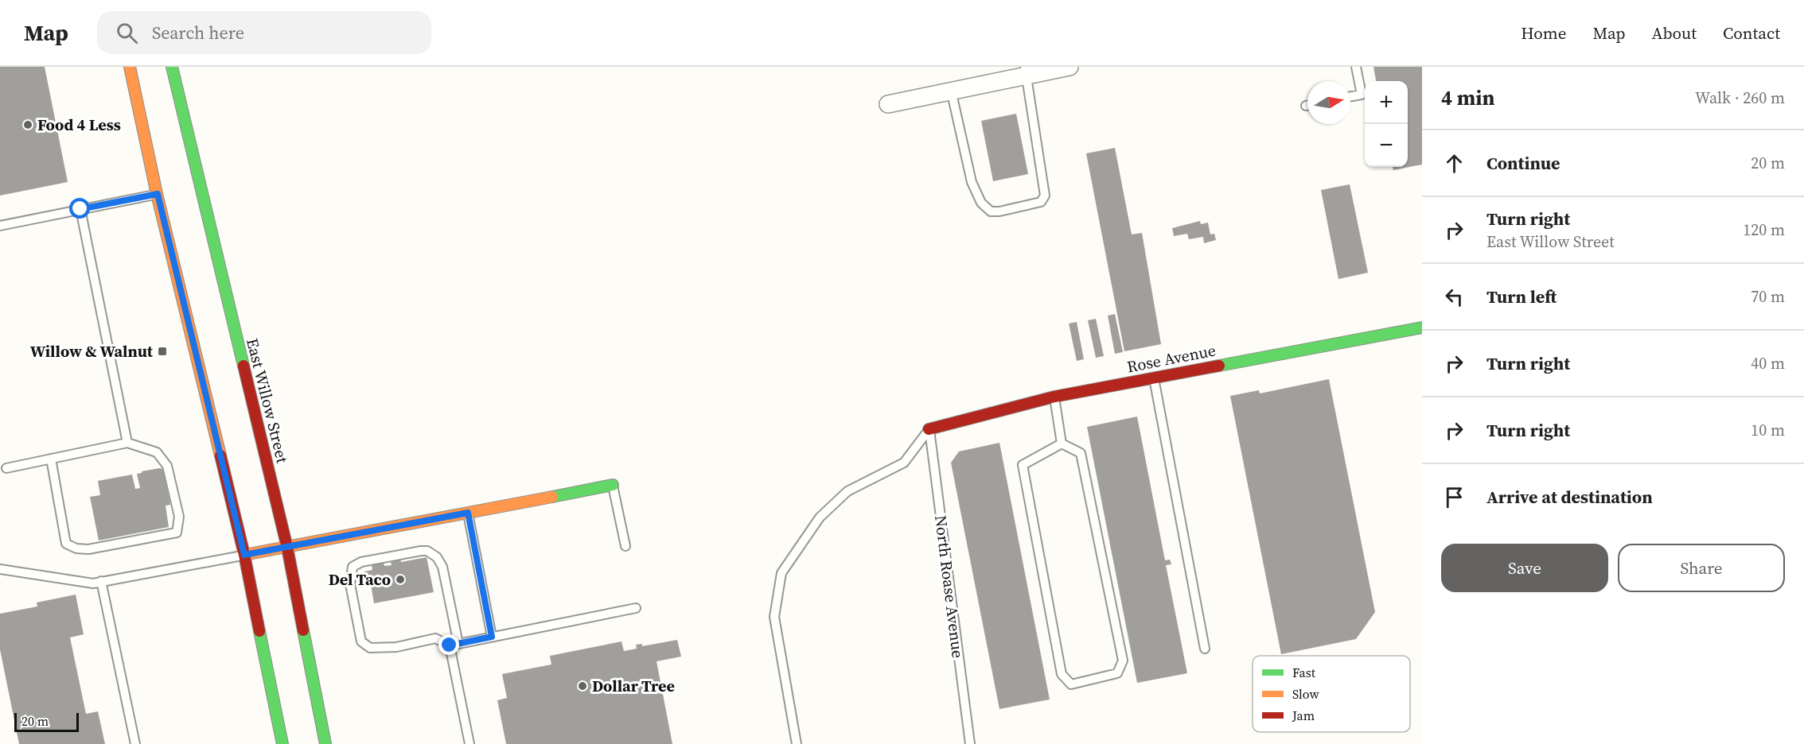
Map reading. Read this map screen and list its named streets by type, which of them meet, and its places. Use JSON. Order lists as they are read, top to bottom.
{
  "streets": {
    "main road": ["Rose Avenue", "East Willow Street"],
    "lane": ["North Roase Avenue"]
  },
  "crossings": [
    ["Rose Avenue", "North Roase Avenue"]
  ],
  "places": {
    "other": ["Food 4 Less", "Del Taco", "Dollar Tree"],
    "transit": ["Willow & Walnut"]
  },
  "legend": ["Fast", "Slow", "Jam"],
  "scale_bar": "20 m",
  "north": "right",
  "page": {
    "header": "Map",
    "search": "Search here",
    "nav": [
      "Home",
      "Map",
      "About",
      "Contact"
    ],
    "heading": ["4 min", "Walk · 260 m"],
    "map_buttons": ["+", "−"],
    "list": [
      ["Continue", "20 m"],
      ["Turn right", "East Willow Street", "120 m"],
      ["Turn left", "70 m"],
      ["Turn right", "40 m"],
      ["Turn right", "10 m"],
      "Arrive at destination"
    ],
    "buttons": ["Save", "Share"],
    "scale": "20 m"
  }
}
